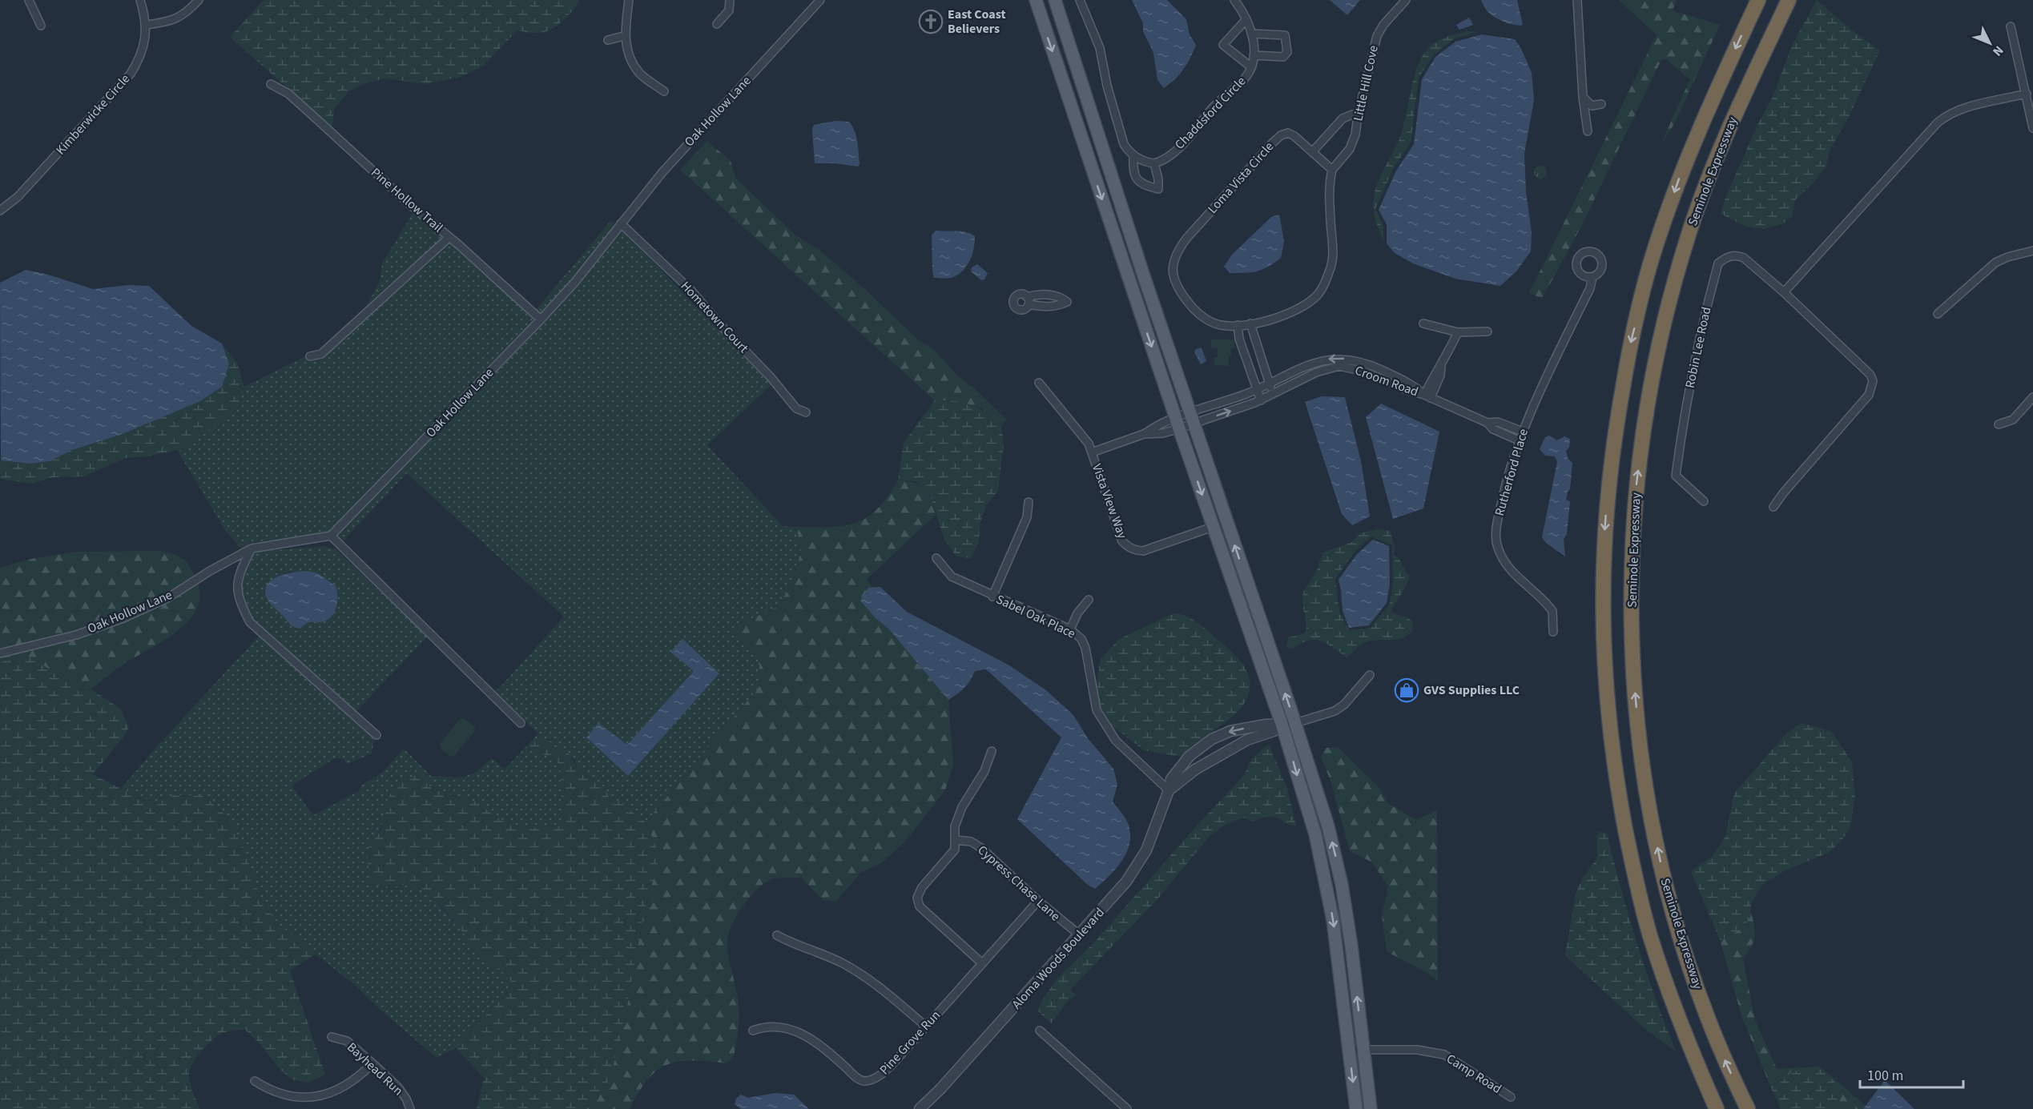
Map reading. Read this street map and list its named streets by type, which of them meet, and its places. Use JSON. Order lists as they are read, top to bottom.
{
  "streets": {
    "highway": ["Seminole Expressway"],
    "street": [
      "Little Hill Cove",
      "Oak Hollow Lane",
      "Chaddsford Circle",
      "Kimberwicke Circle",
      "Loma Vista Circle",
      "Pine Hollow Trail",
      "Hometown Court",
      "Robin Lee Road",
      "Croom Road",
      "Rutherford Place",
      "Vista View Way",
      "Sabel Oak Place",
      "Cypress Chase Lane",
      "Aloma Woods Boulevard",
      "Pine Grove Run",
      "Bayhead Run",
      "Camp Road"
    ]
  },
  "crossings": [
    ["Little Hill Cove", "Loma Vista Circle"],
    ["Oak Hollow Lane", "Pine Hollow Trail"],
    ["Oak Hollow Lane", "Hometown Court"],
    ["Sabel Oak Place", "Aloma Woods Boulevard"],
    ["Cypress Chase Lane", "Aloma Woods Boulevard"],
    ["Cypress Chase Lane", "Pine Grove Run"]
  ],
  "places": {
    "church": ["East Coast Believers"],
    "shop": ["GVS Supplies LLC"]
  },
  "scale_bar": "100 m",
  "north": "bottom right"
}
